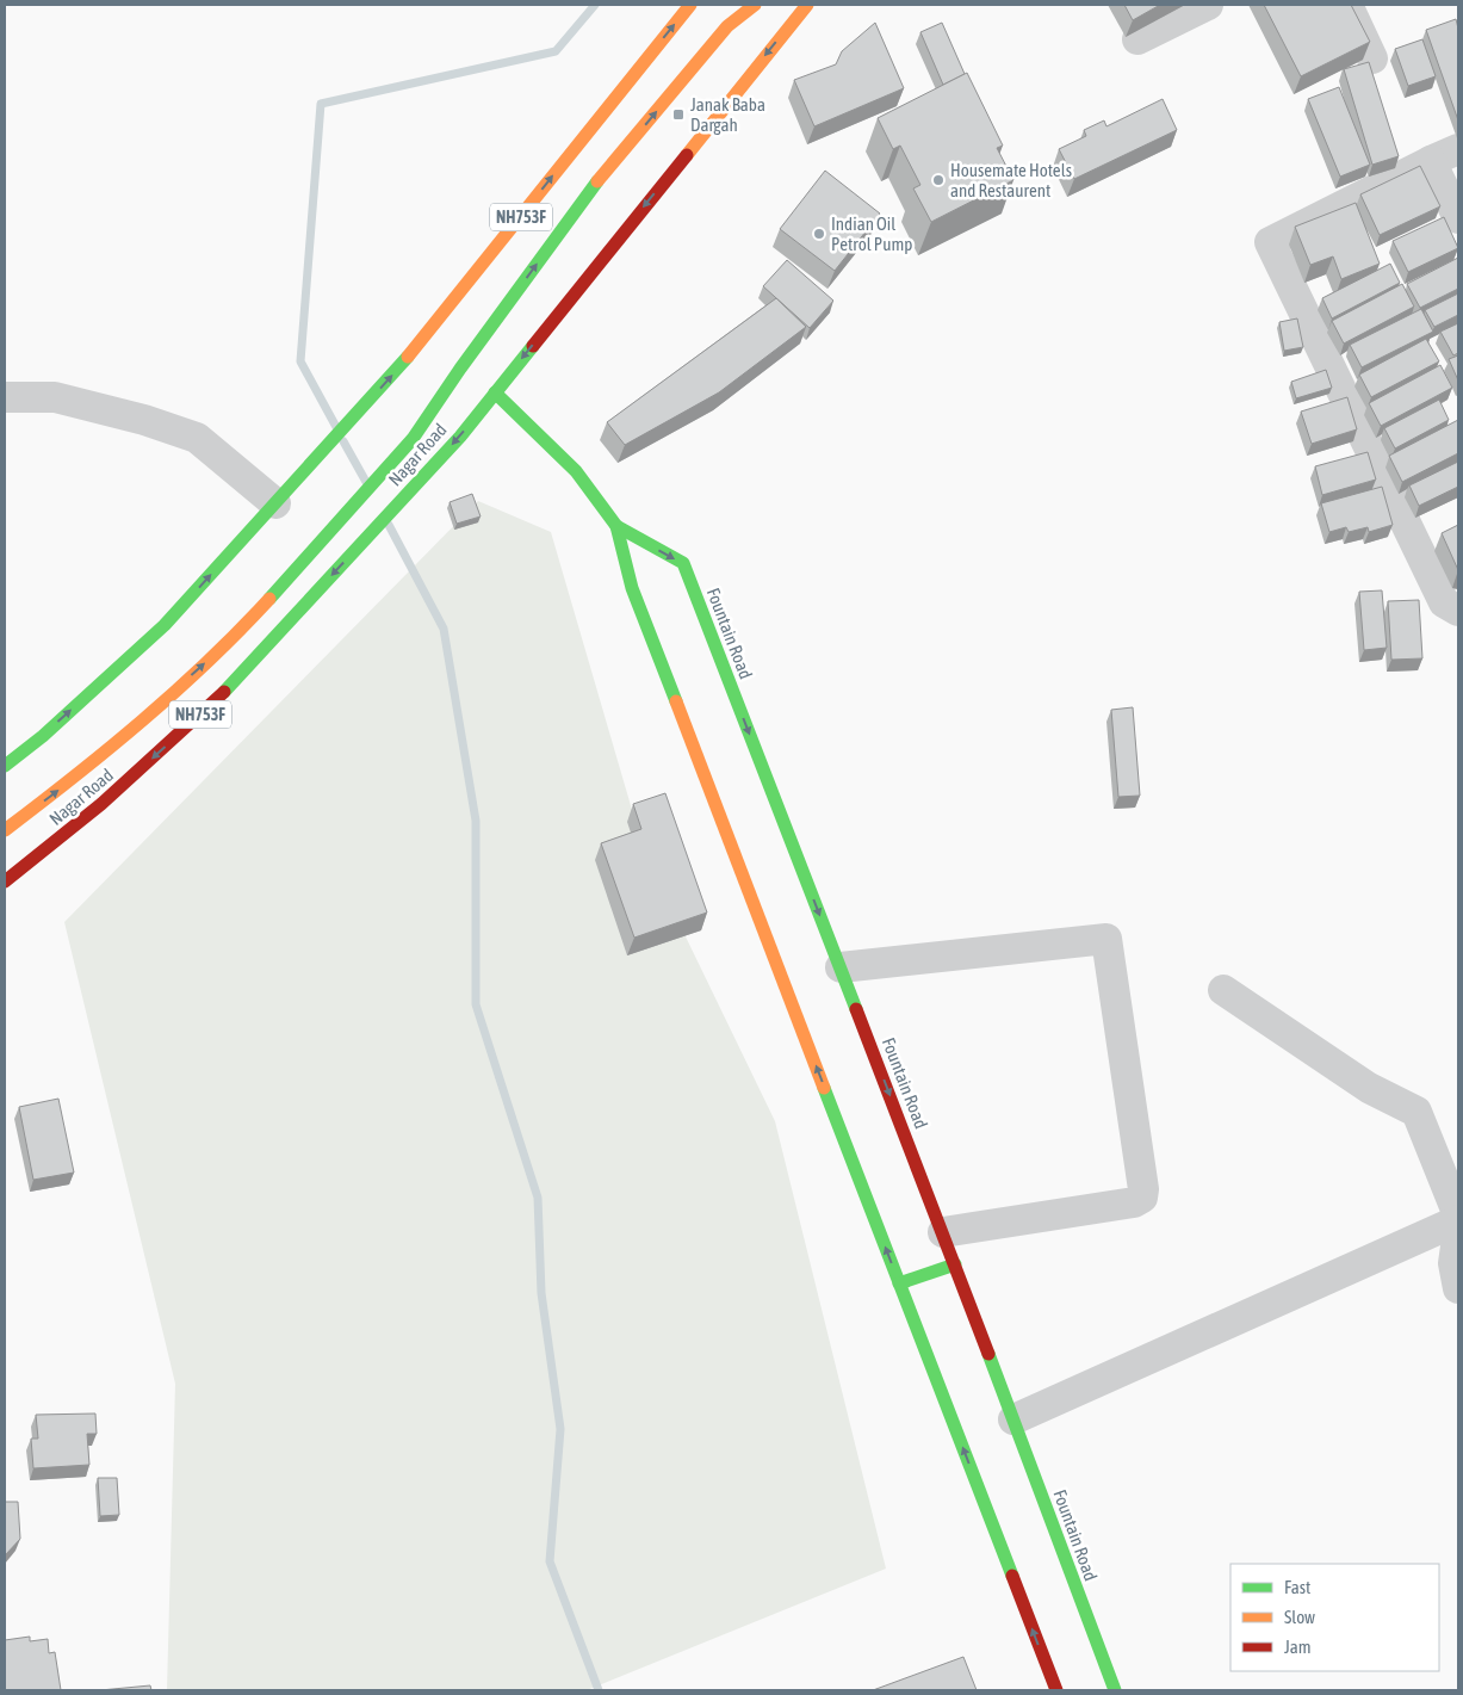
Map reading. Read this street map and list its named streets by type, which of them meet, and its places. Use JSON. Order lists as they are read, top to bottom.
{
  "streets": {
    "main road": ["NH753F", "Nagar Road", "Fountain Road"]
  },
  "crossings": [
    ["Nagar Road", "Fountain Road"]
  ],
  "places": {
    "transit": ["Janak Baba Dargah"],
    "other": ["Housemate Hotels and Restaurent", "Indian Oil Petrol Pump"]
  },
  "legend": ["Fast", "Slow", "Jam"]
}
